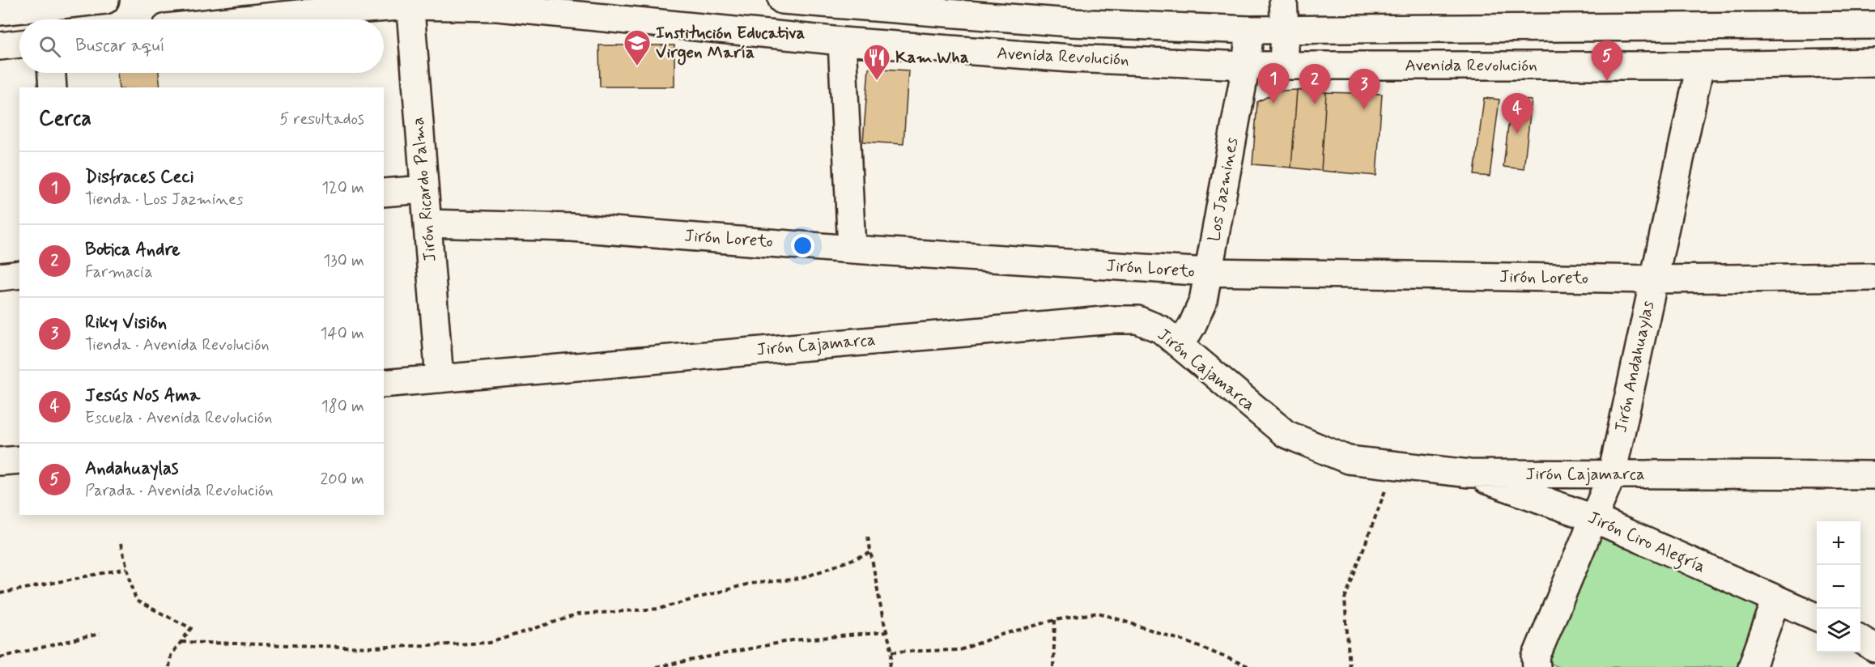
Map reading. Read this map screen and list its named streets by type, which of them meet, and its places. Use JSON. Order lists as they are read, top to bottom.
{
  "streets": {
    "street": [
      "Avenida Revolución",
      "Jirón Ricardo Palma",
      "Los Jazmines",
      "Jirón Loreto",
      "Jirón Cajamarca",
      "Jirón Andahuaylas",
      "Jirón Ciro Alegría"
    ]
  },
  "crossings": [
    ["Avenida Revolución", "Jirón Ricardo Palma"],
    ["Avenida Revolución", "Los Jazmines"],
    ["Avenida Revolución", "Jirón Andahuaylas"],
    ["Jirón Ricardo Palma", "Jirón Loreto"],
    ["Jirón Ricardo Palma", "Jirón Cajamarca"],
    ["Los Jazmines", "Jirón Loreto"],
    ["Los Jazmines", "Jirón Cajamarca"],
    ["Jirón Loreto", "Jirón Andahuaylas"],
    ["Jirón Cajamarca", "Jirón Andahuaylas"],
    ["Jirón Cajamarca", "Jirón Ciro Alegría"],
    ["Jirón Andahuaylas", "Jirón Ciro Alegría"]
  ],
  "places": {
    "school or university": ["Institución Educativa Virgen María"],
    "restaurant": ["Kam Wha"]
  },
  "page": {
    "search": "Buscar aquí",
    "pins": [
      "5",
      "1",
      "2",
      "3",
      "4"
    ],
    "heading": ["Cerca", "5 resultados"],
    "list": [
      {
        "mark": "1",
        "name": "Disfraces Ceci",
        "note": "Tienda · Los Jazmines",
        "value": "120 m"
      },
      {
        "mark": "2",
        "name": "Botica Andre",
        "note": "Farmacia",
        "value": "130 m"
      },
      {
        "mark": "3",
        "name": "Riky Visión",
        "note": "Tienda · Avenida Revolución",
        "value": "140 m"
      },
      {
        "mark": "4",
        "name": "Jesús Nos Ama",
        "note": "Escuela · Avenida Revolución",
        "value": "180 m"
      },
      {
        "mark": "5",
        "name": "Andahuaylas",
        "note": "Parada · Avenida Revolución",
        "value": "200 m"
      }
    ],
    "map_buttons": ["+", "−"]
  }
}
